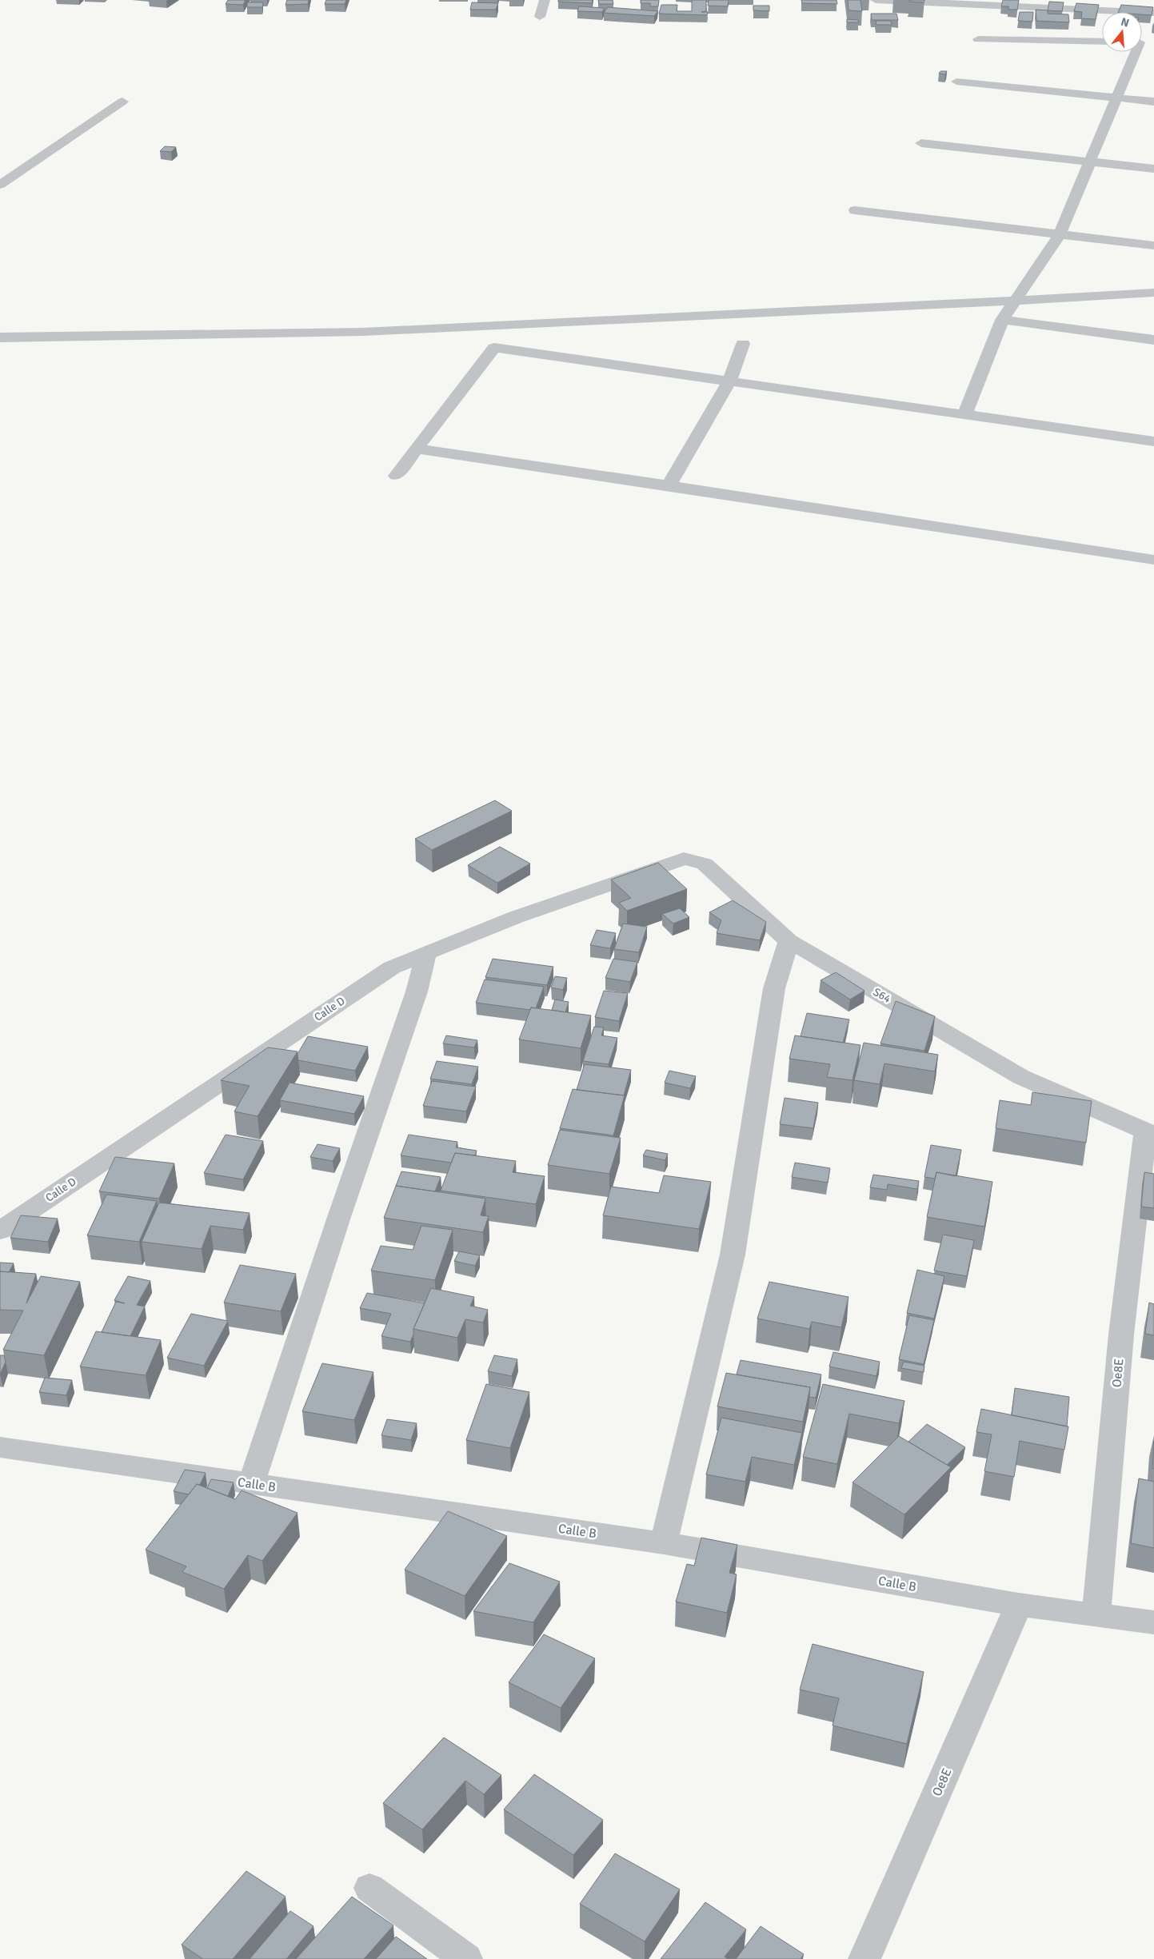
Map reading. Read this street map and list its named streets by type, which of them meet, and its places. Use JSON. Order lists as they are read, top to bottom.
{
  "streets": {
    "street": [
      "S64",
      "Calle D",
      "Oe8E",
      "Calle B"
    ]
  },
  "crossings": [
    ["S64", "Calle D"],
    ["S64", "Oe8E"],
    ["Oe8E", "Calle B"]
  ],
  "north": "top"
}
